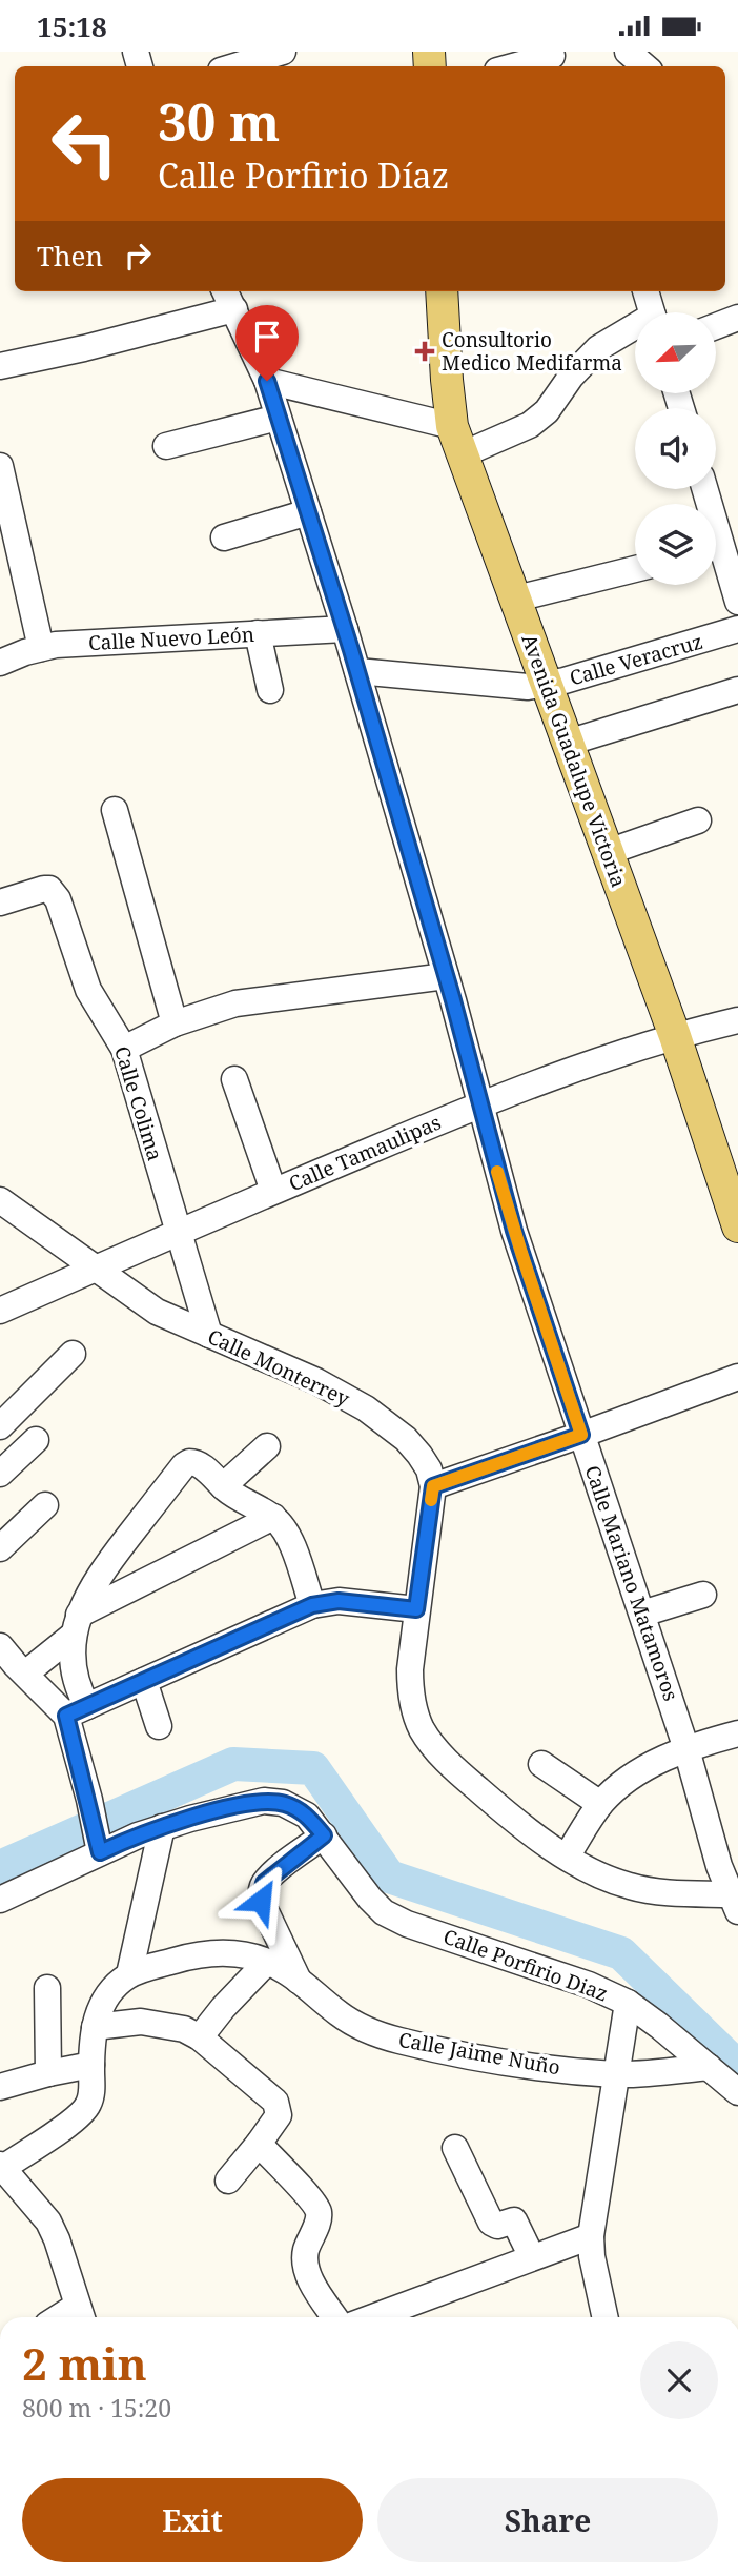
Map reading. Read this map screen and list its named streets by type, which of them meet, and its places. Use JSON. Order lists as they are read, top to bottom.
{
  "streets": {
    "main road": ["Avenida Guadalupe Victoria"],
    "street": [
      "Calle Nuevo León",
      "Calle Veracruz",
      "Calle Colima",
      "Calle Tamaulipas",
      "Calle Monterrey",
      "Calle Mariano Matamoros",
      "Calle Porfirio Diaz",
      "Calle Jaime Nuño"
    ]
  },
  "crossings": [
    ["Calle Nuevo León", "Calle Mariano Matamoros"],
    ["Calle Veracruz", "Avenida Guadalupe Victoria"],
    ["Calle Veracruz", "Calle Mariano Matamoros"],
    ["Avenida Guadalupe Victoria", "Calle Tamaulipas"],
    ["Calle Colima", "Calle Tamaulipas"],
    ["Calle Colima", "Calle Monterrey"],
    ["Calle Tamaulipas", "Calle Monterrey"],
    ["Calle Tamaulipas", "Calle Mariano Matamoros"],
    ["Calle Porfirio Diaz", "Calle Jaime Nuño"]
  ],
  "places": {
    "health": ["Consultorio Medico Medifarma"]
  },
  "north": "bottom left",
  "page": {
    "status": "15:18",
    "turn": ["30 m", "Calle Porfirio Díaz"],
    "then": "Then",
    "heading": ["2 min", "800 m · 15:20"],
    "buttons": ["Exit", "Share"]
  }
}
